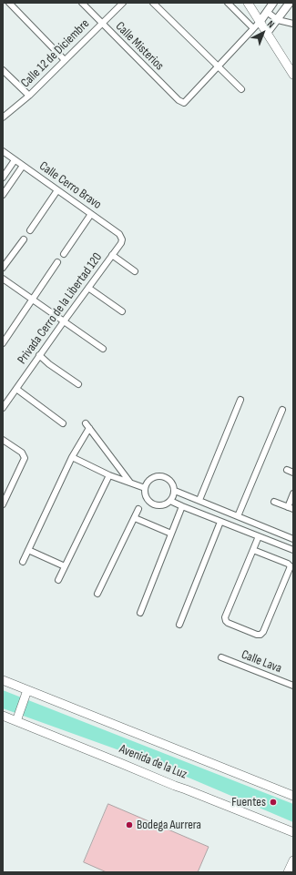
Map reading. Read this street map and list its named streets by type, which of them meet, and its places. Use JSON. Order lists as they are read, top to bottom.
{
  "streets": {
    "main road": ["Avenida de la Luz"],
    "street": [
      "Calle Misterios",
      "Calle 12 de Diciembre",
      "Calle Cerro Bravo",
      "Privada Cerro de la Libertad 120",
      "Calle Lava"
    ]
  },
  "crossings": [
    ["Calle Misterios", "Calle 12 de Diciembre"],
    ["Calle Cerro Bravo", "Privada Cerro de la Libertad 120"]
  ],
  "places": ["Fuentes", "Bodega Aurrera"],
  "north": "top right"
}
